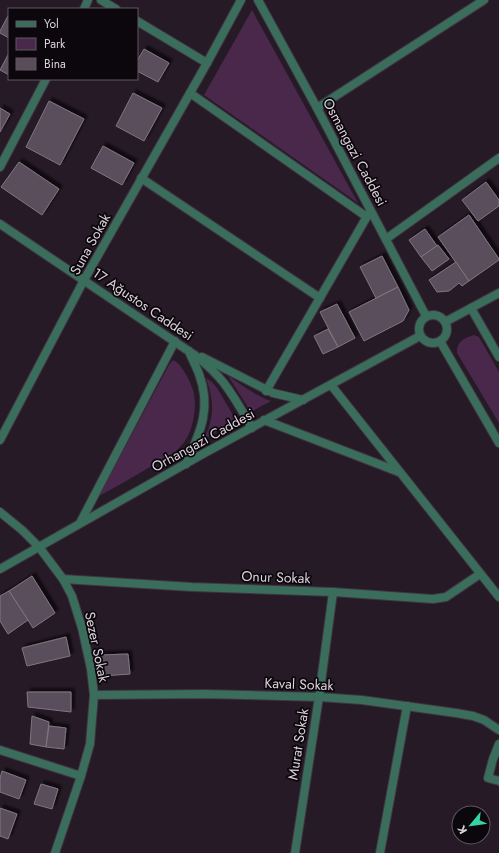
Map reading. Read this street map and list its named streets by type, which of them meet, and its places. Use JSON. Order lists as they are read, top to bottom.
{
  "streets": {
    "street": [
      "Osmangazi Caddesi",
      "Suna Sokak",
      "17 Ağustos Caddesi",
      "Orhangazi Caddesi",
      "Onur Sokak",
      "Sezer Sokak",
      "Kaval Sokak",
      "Murat Sokak"
    ]
  },
  "crossings": [
    ["Osmangazi Caddesi", "Orhangazi Caddesi"],
    ["Suna Sokak", "17 Ağustos Caddesi"],
    ["17 Ağustos Caddesi", "Orhangazi Caddesi"],
    ["Orhangazi Caddesi", "Sezer Sokak"],
    ["Onur Sokak", "Sezer Sokak"],
    ["Onur Sokak", "Murat Sokak"],
    ["Sezer Sokak", "Kaval Sokak"],
    ["Kaval Sokak", "Murat Sokak"]
  ],
  "legend": ["Yol", "Park", "Bina"],
  "north": "bottom left"
}
